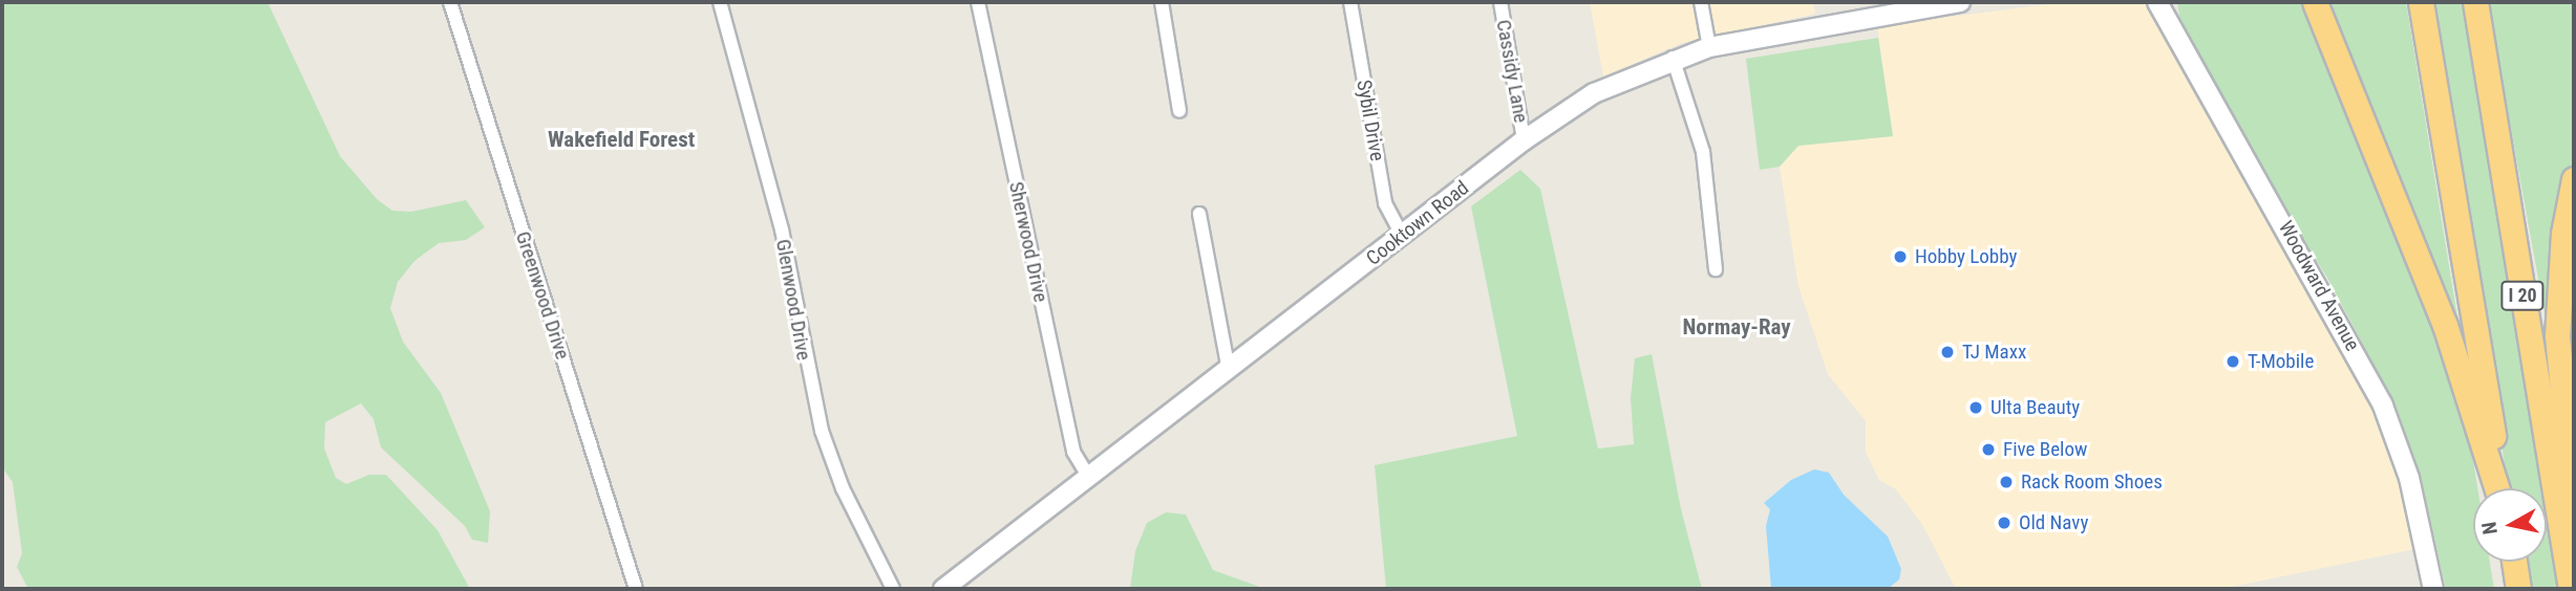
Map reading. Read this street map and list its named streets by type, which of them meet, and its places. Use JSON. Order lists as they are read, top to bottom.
{
  "streets": {
    "highway": ["I 20"],
    "street": [
      "Cassidy Lane",
      "Sybil Drive",
      "Cooktown Road",
      "Sherwood Drive",
      "Woodward Avenue",
      "Greenwood Drive",
      "Glenwood Drive"
    ]
  },
  "crossings": [
    ["Cassidy Lane", "Cooktown Road"],
    ["Sybil Drive", "Cooktown Road"],
    ["Cooktown Road", "Sherwood Drive"]
  ],
  "districts": ["Wakefield Forest", "Normay-Ray"],
  "places": [
    "Hobby Lobby",
    "TJ Maxx",
    "T-Mobile",
    "Ulta Beauty",
    "Five Below",
    "Rack Room Shoes",
    "Old Navy"
  ],
  "north": "left"
}
